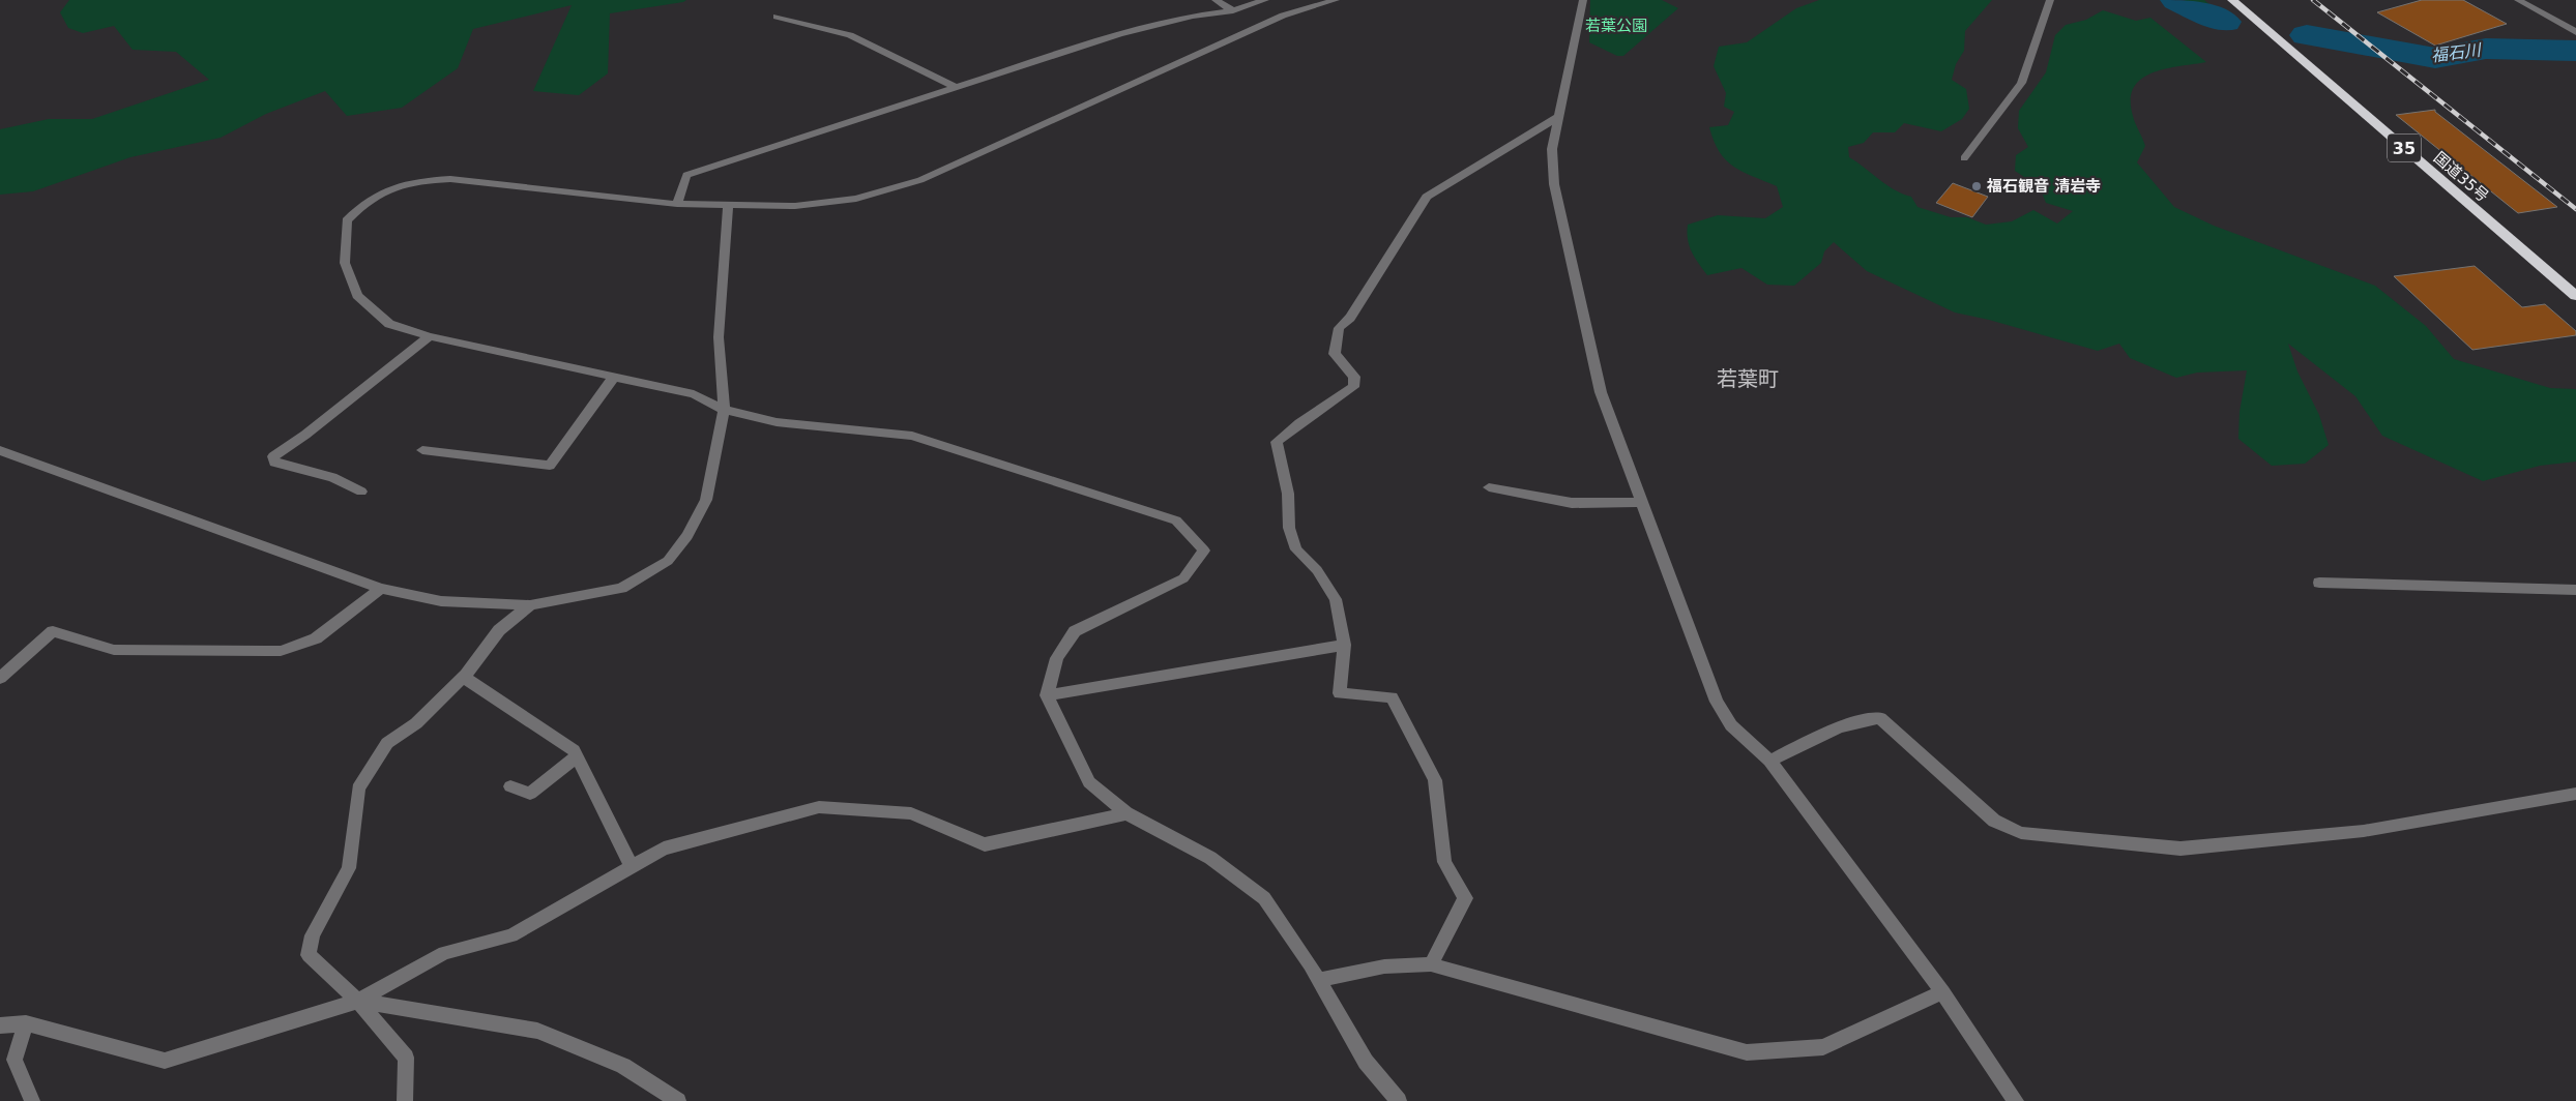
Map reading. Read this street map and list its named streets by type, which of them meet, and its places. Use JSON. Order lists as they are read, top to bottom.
{
  "streets": {
    "highway": ["35", "国道35号"]
  },
  "districts": ["若葉町"],
  "water": ["福石川"],
  "parks": ["若葉公園"],
  "places": ["福石観音 清岩寺"]
}
